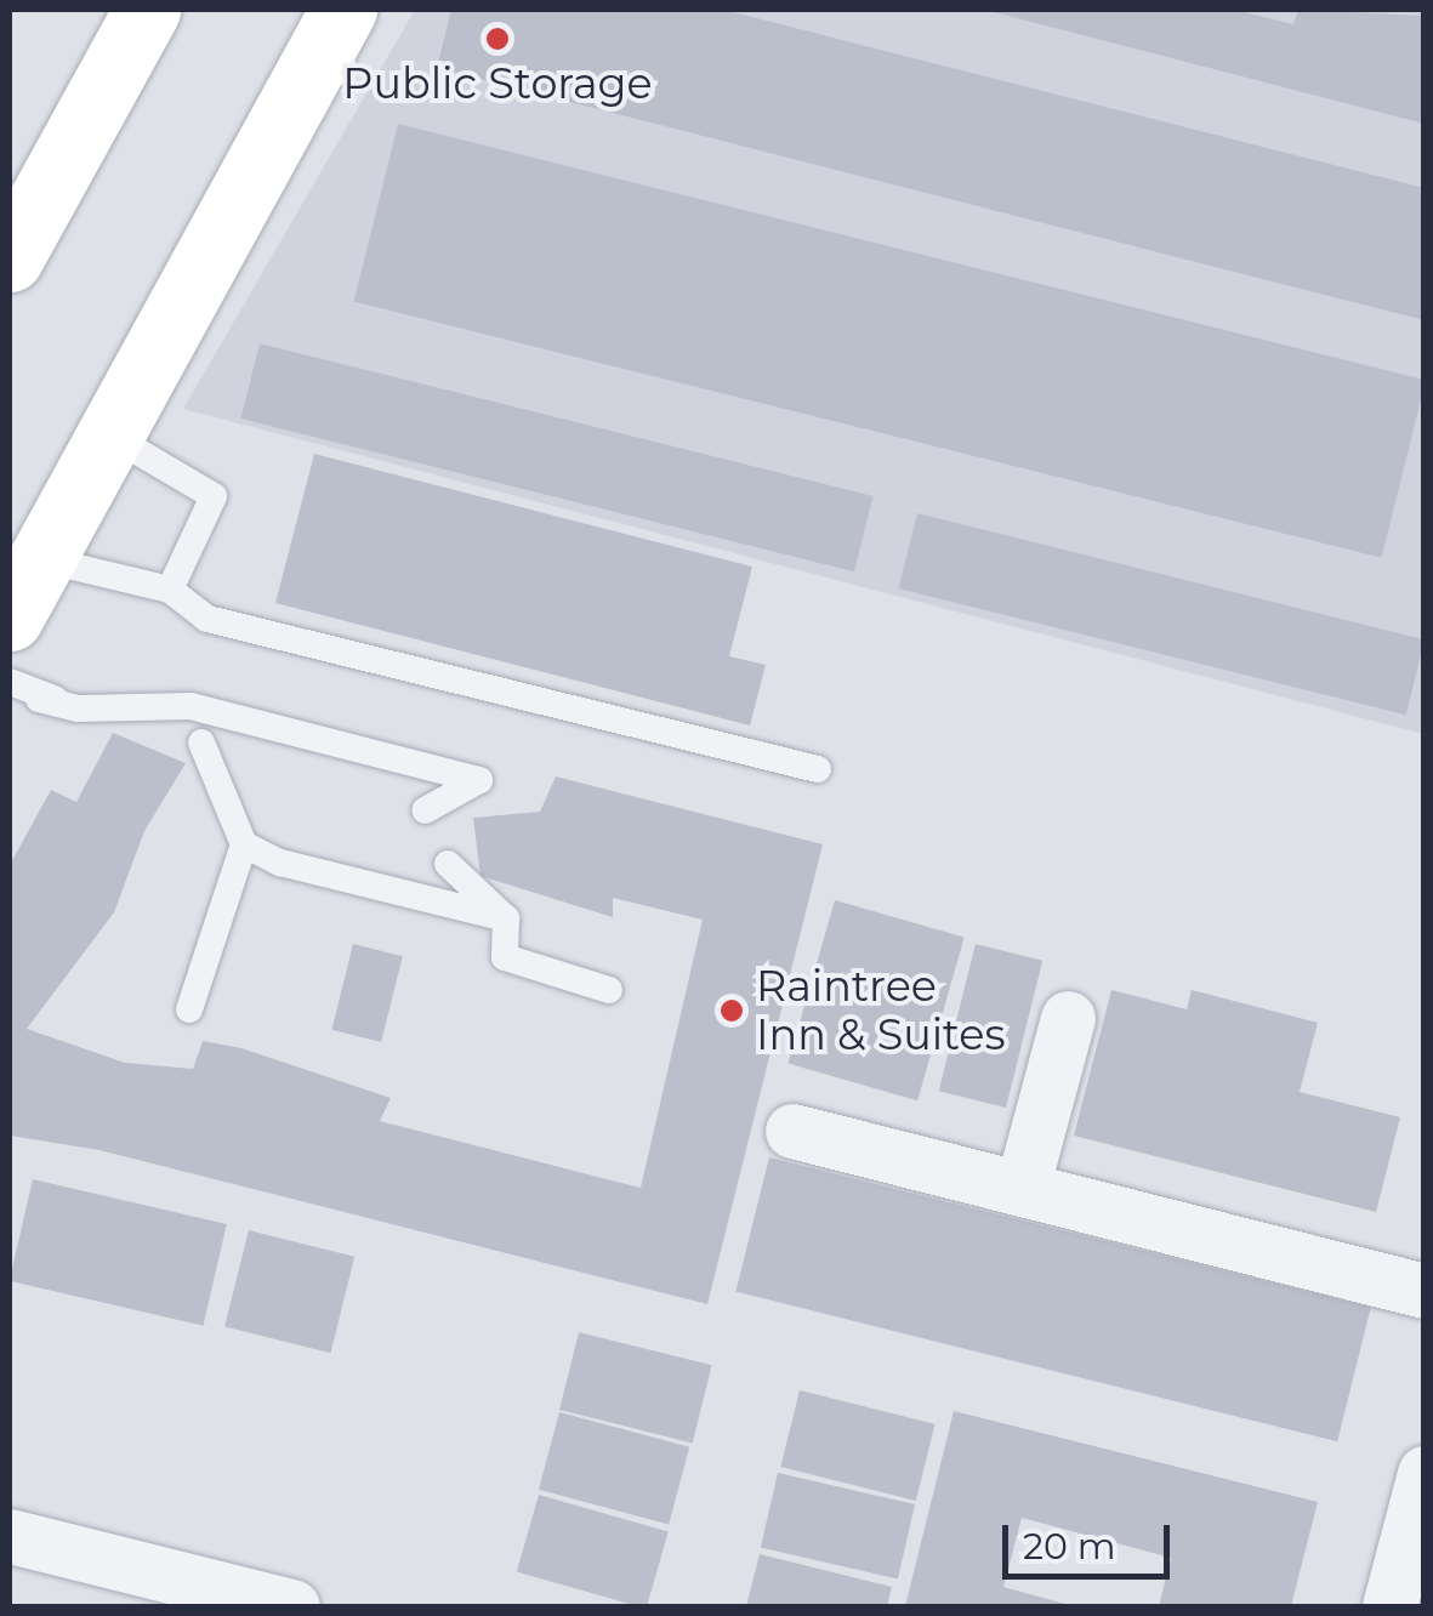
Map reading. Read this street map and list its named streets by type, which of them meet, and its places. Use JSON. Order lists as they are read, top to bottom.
{
  "places": ["Public Storage", "Raintree Inn & Suites"],
  "scale_bar": "20 m"
}
